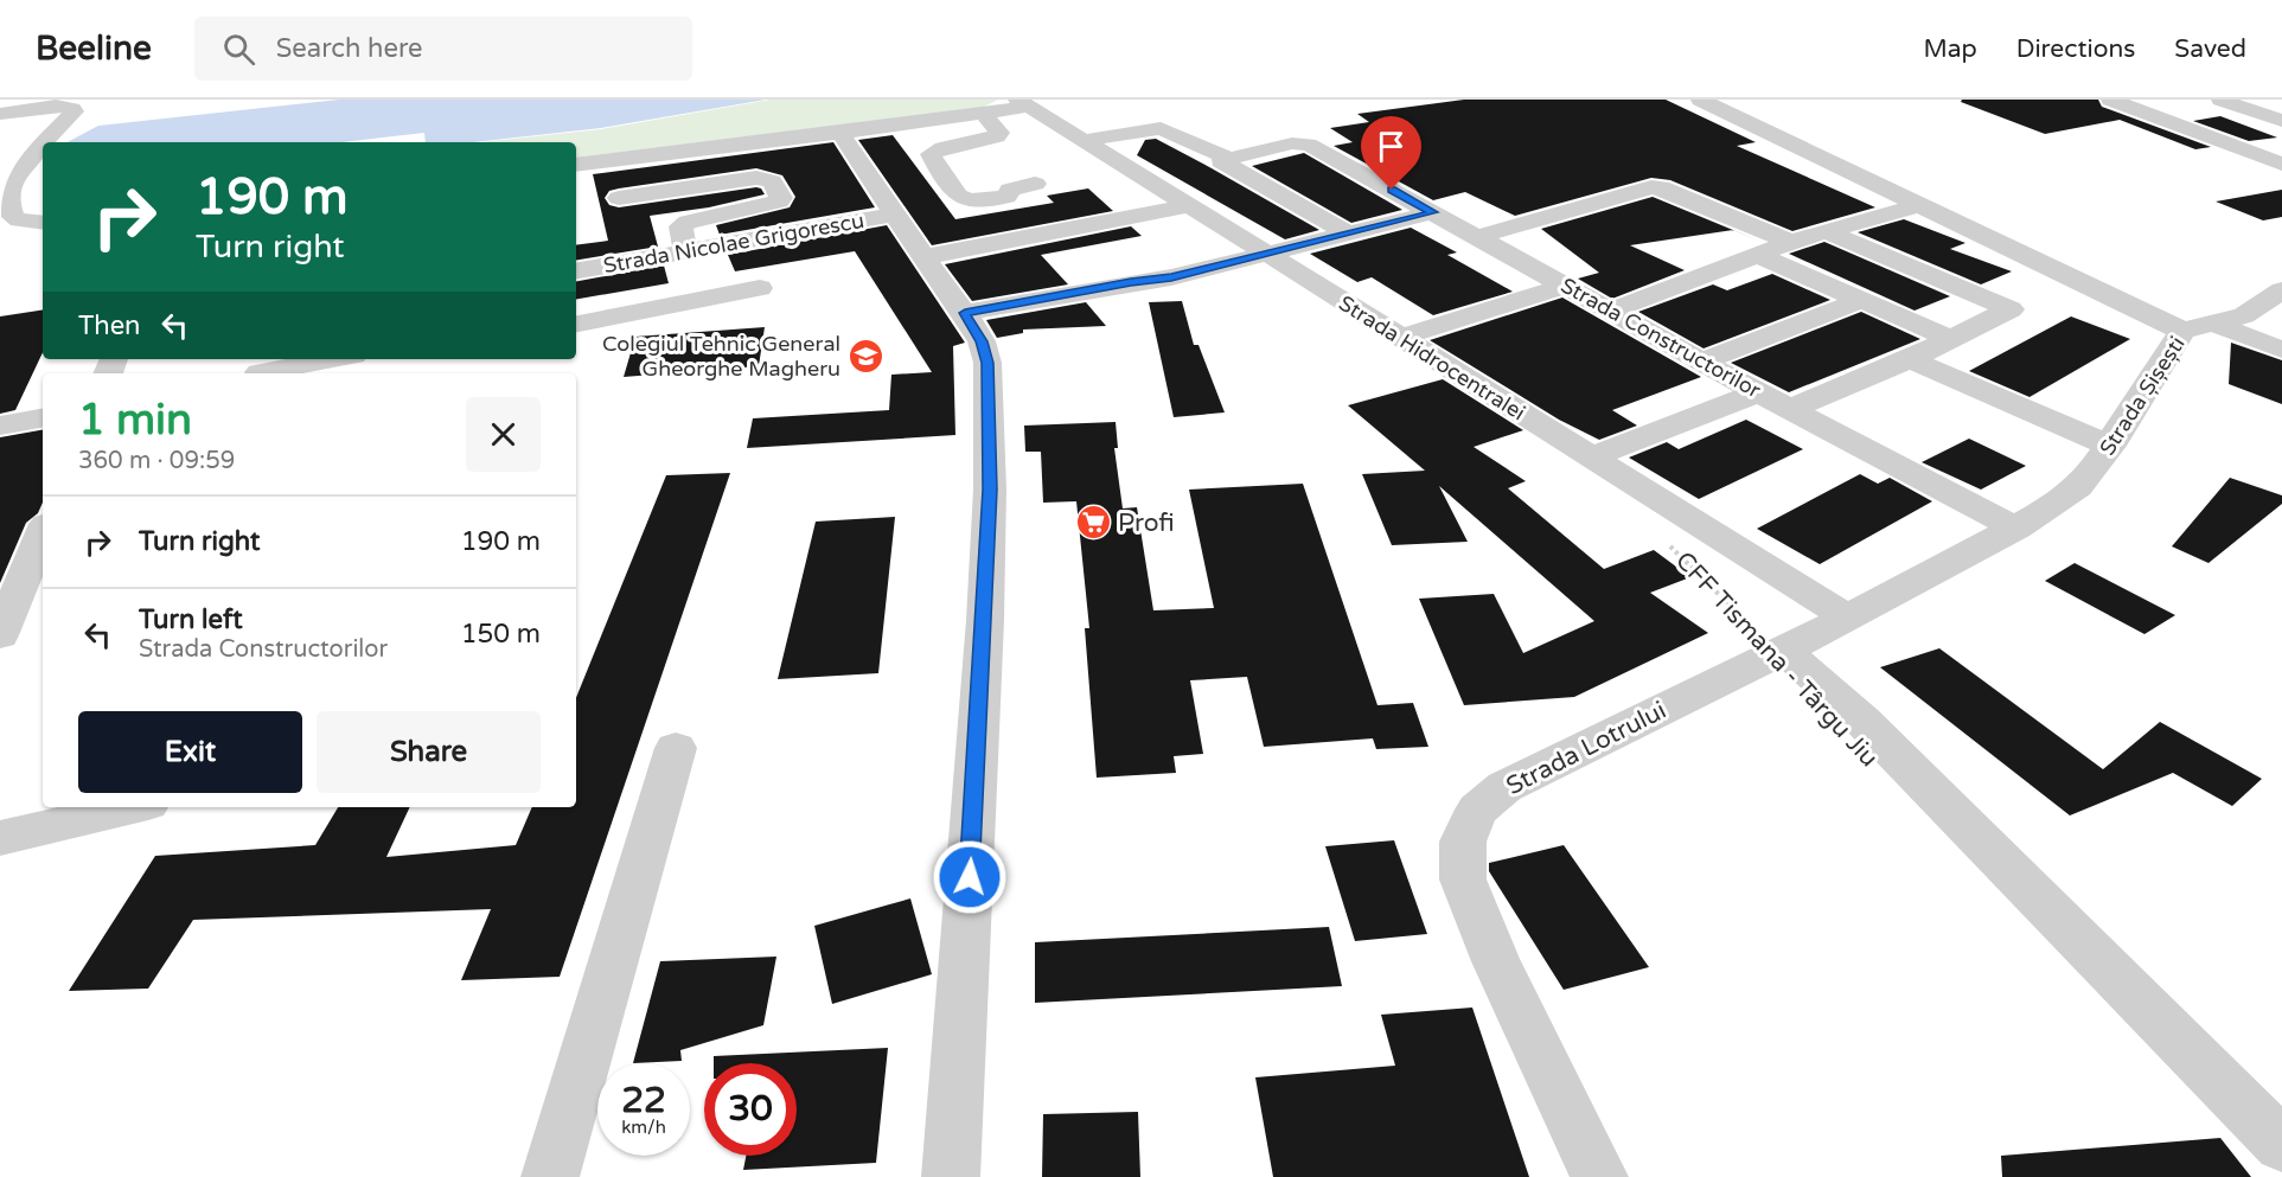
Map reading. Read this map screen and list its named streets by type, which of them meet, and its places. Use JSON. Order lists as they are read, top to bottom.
{
  "streets": {
    "street": [
      "Strada Nicolae Grigorescu",
      "Strada Constructorilor",
      "Strada Hidrocentralei",
      "Strada Șișești",
      "Strada Lotrului"
    ],
    "path": ["CFF Tismana - Târgu Jiu"]
  },
  "crossings": [
    ["Strada Constructorilor", "Strada Șișești"],
    ["Strada Constructorilor", "Strada Lotrului"],
    ["Strada Hidrocentralei", "Strada Lotrului"],
    ["Strada Șișești", "Strada Lotrului"],
    ["CFF Tismana - Târgu Jiu", "Strada Lotrului"]
  ],
  "places": {
    "school or university": ["Colegiul Tehnic General Gheorghe Magheru"],
    "supermarket": ["Profi"]
  },
  "page": {
    "header": "Beeline",
    "search": "Search here",
    "nav": ["Map", "Directions", "Saved"],
    "turn": ["190 m", "Turn right"],
    "then": "Then",
    "heading": ["1 min", "360 m · 09:59"],
    "list": [
      {
        "name": "Turn right",
        "value": "190 m"
      },
      {
        "name": "Turn left",
        "note": "Strada Constructorilor",
        "value": "150 m"
      }
    ],
    "buttons": ["Exit", "Share"],
    "speed": "22 km/h",
    "limit": "30"
  }
}
